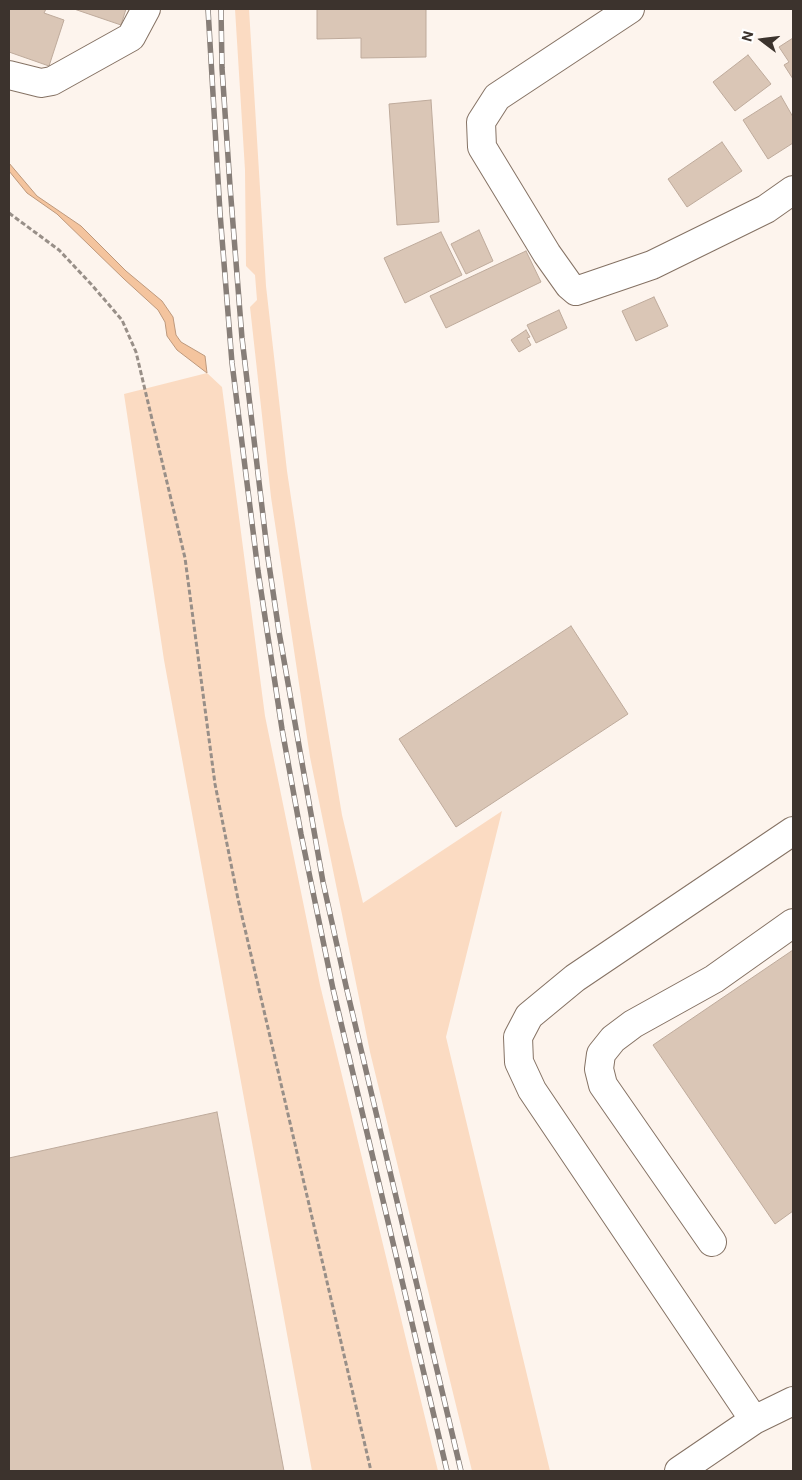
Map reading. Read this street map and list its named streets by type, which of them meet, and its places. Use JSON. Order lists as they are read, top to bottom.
{
  "north": "left"
}
